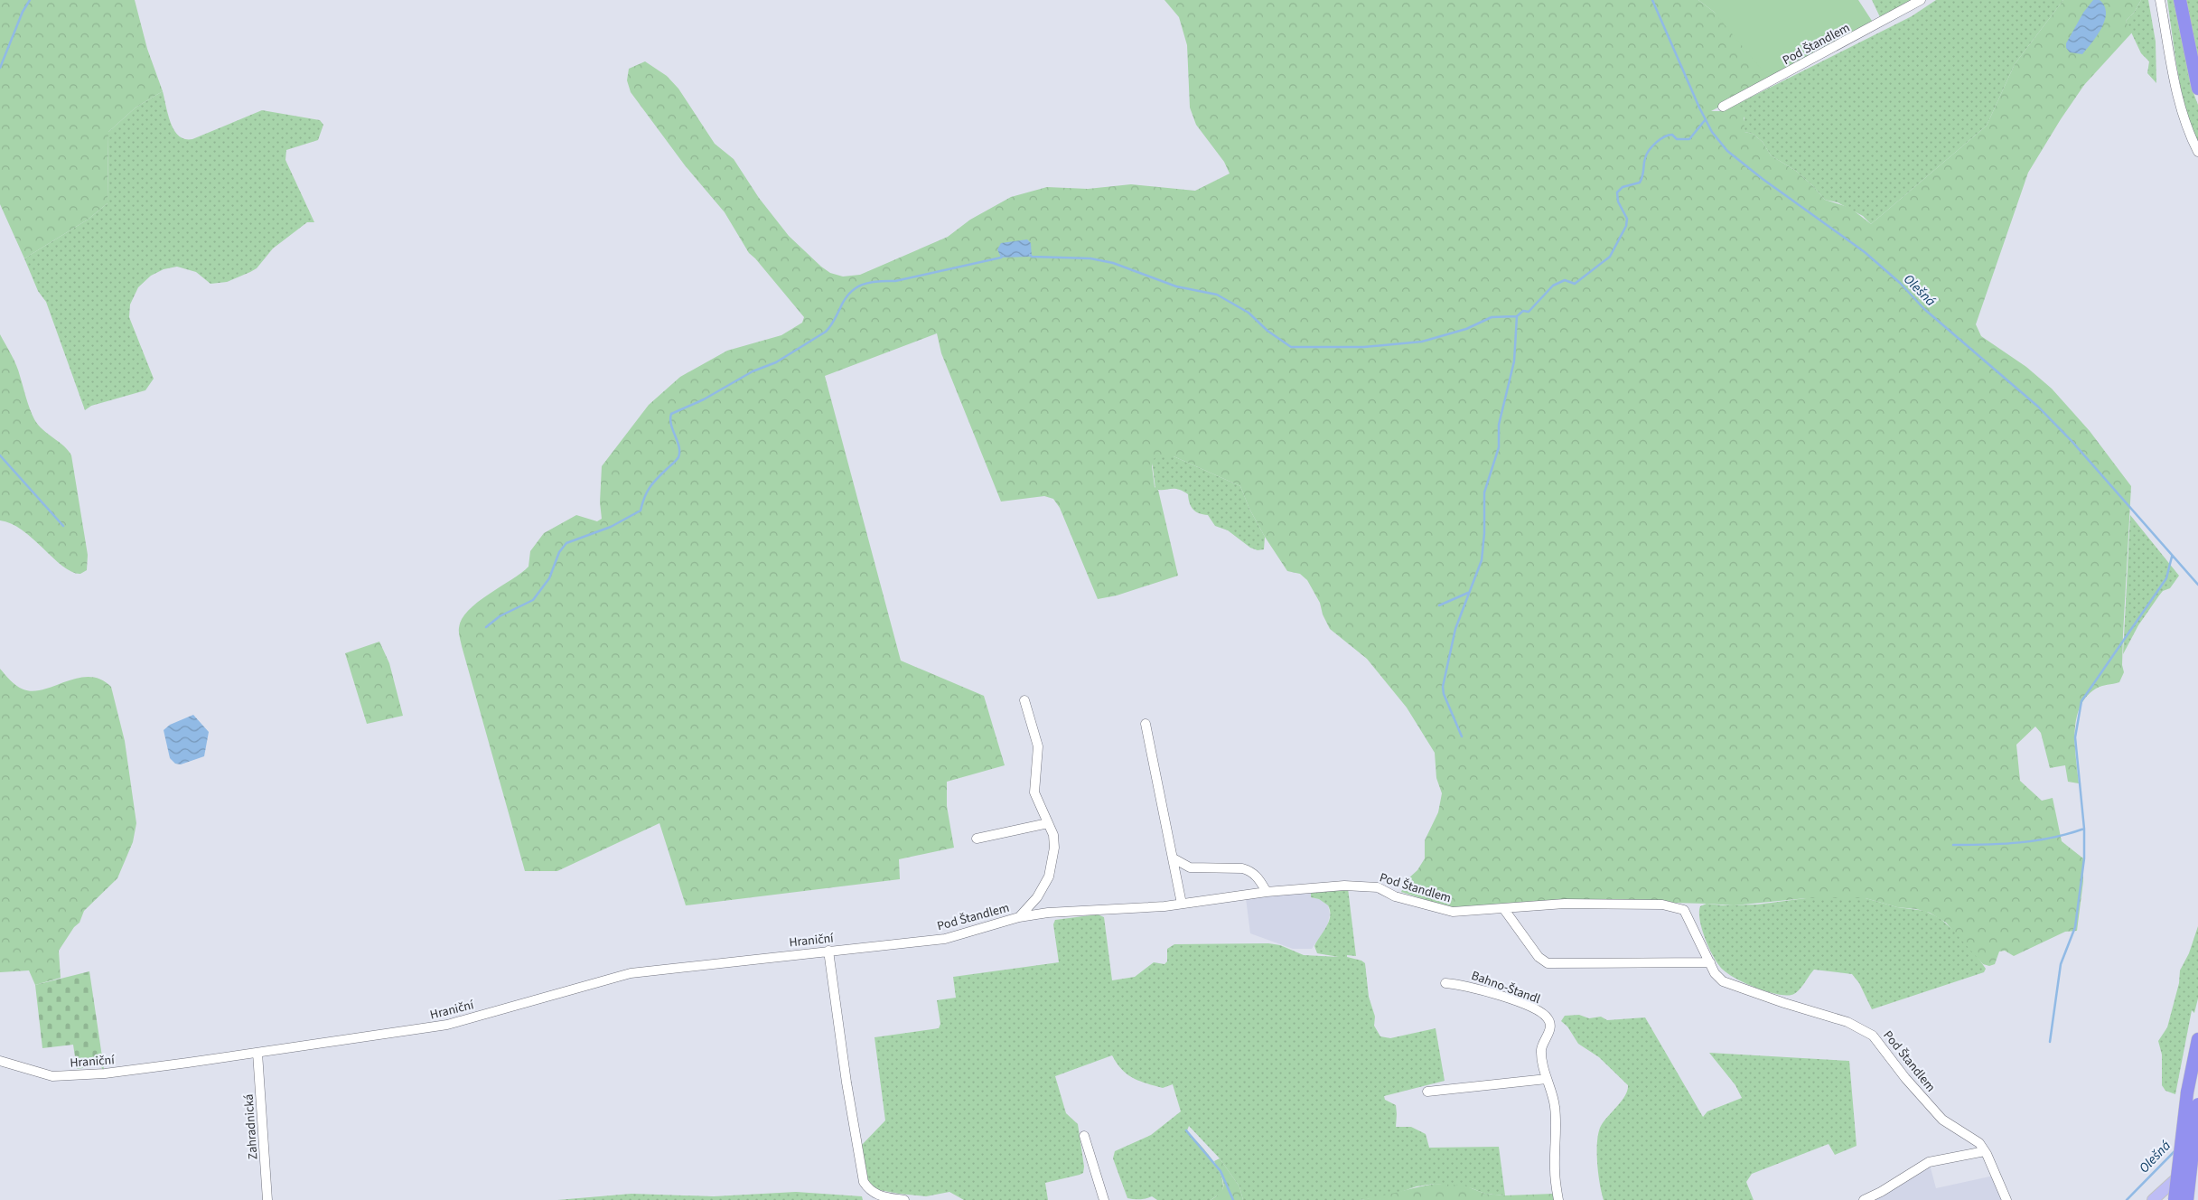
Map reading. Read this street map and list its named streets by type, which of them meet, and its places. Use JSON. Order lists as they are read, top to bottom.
{
  "streets": {
    "street": [
      "Pod Štandlem",
      "Hraniční",
      "Bahno-Štandl",
      "Zahradnická"
    ]
  },
  "crossings": [
    ["Pod Štandlem", "Hraniční"],
    ["Hraniční", "Zahradnická"]
  ],
  "water": ["Olešná"]
}
